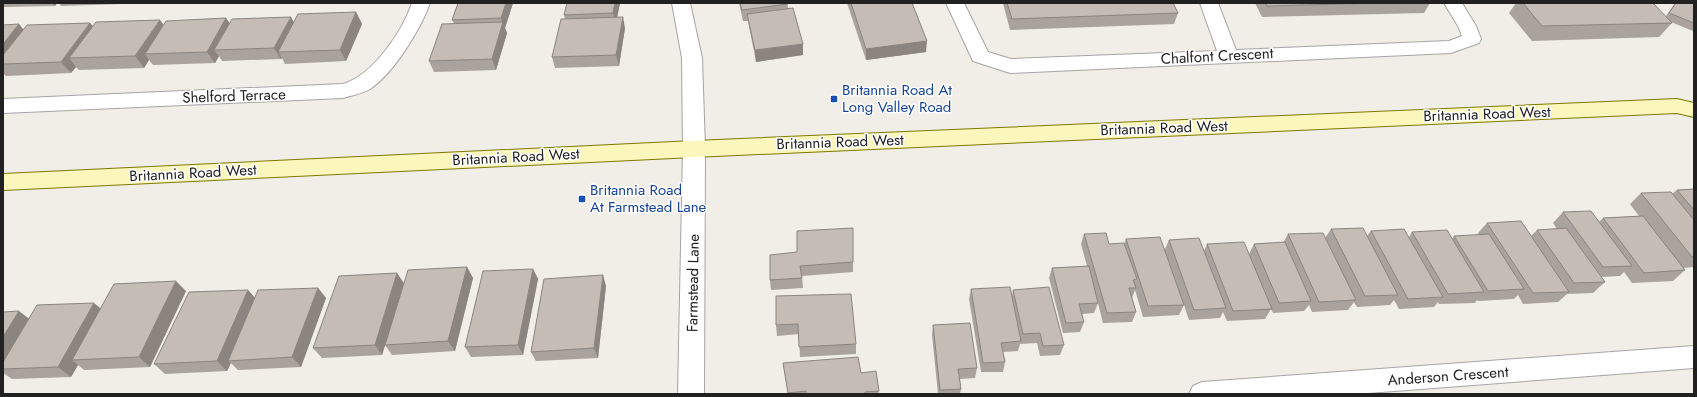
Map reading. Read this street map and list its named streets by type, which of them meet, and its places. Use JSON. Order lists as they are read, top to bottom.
{
  "streets": {
    "main road": ["Britannia Road West"],
    "street": [
      "Chalfont Crescent",
      "Shelford Terrace",
      "Farmstead Lane",
      "Anderson Crescent"
    ]
  },
  "crossings": [
    ["Britannia Road West", "Farmstead Lane"]
  ],
  "places": {
    "transit": ["Britannia Road At Long Valley Road", "Britannia Road At Farmstead Lane"]
  }
}
